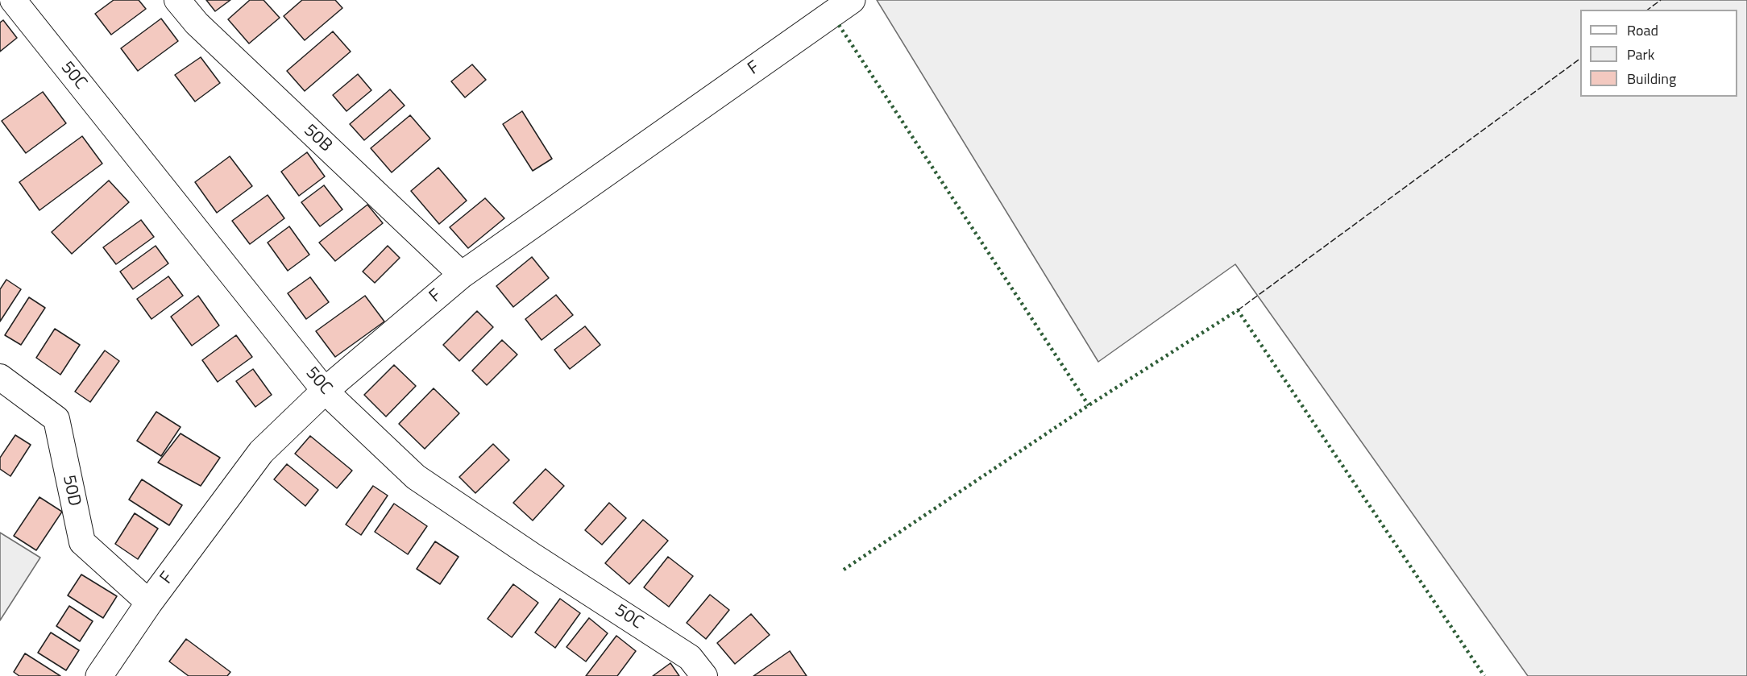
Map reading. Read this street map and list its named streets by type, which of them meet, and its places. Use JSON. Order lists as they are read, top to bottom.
{
  "streets": {
    "street": [
      "F",
      "50C",
      "50B",
      "50D"
    ]
  },
  "crossings": [
    ["F", "50C"],
    ["F", "50B"],
    ["F", "50D"]
  ],
  "legend": ["Road", "Park", "Building"]
}
